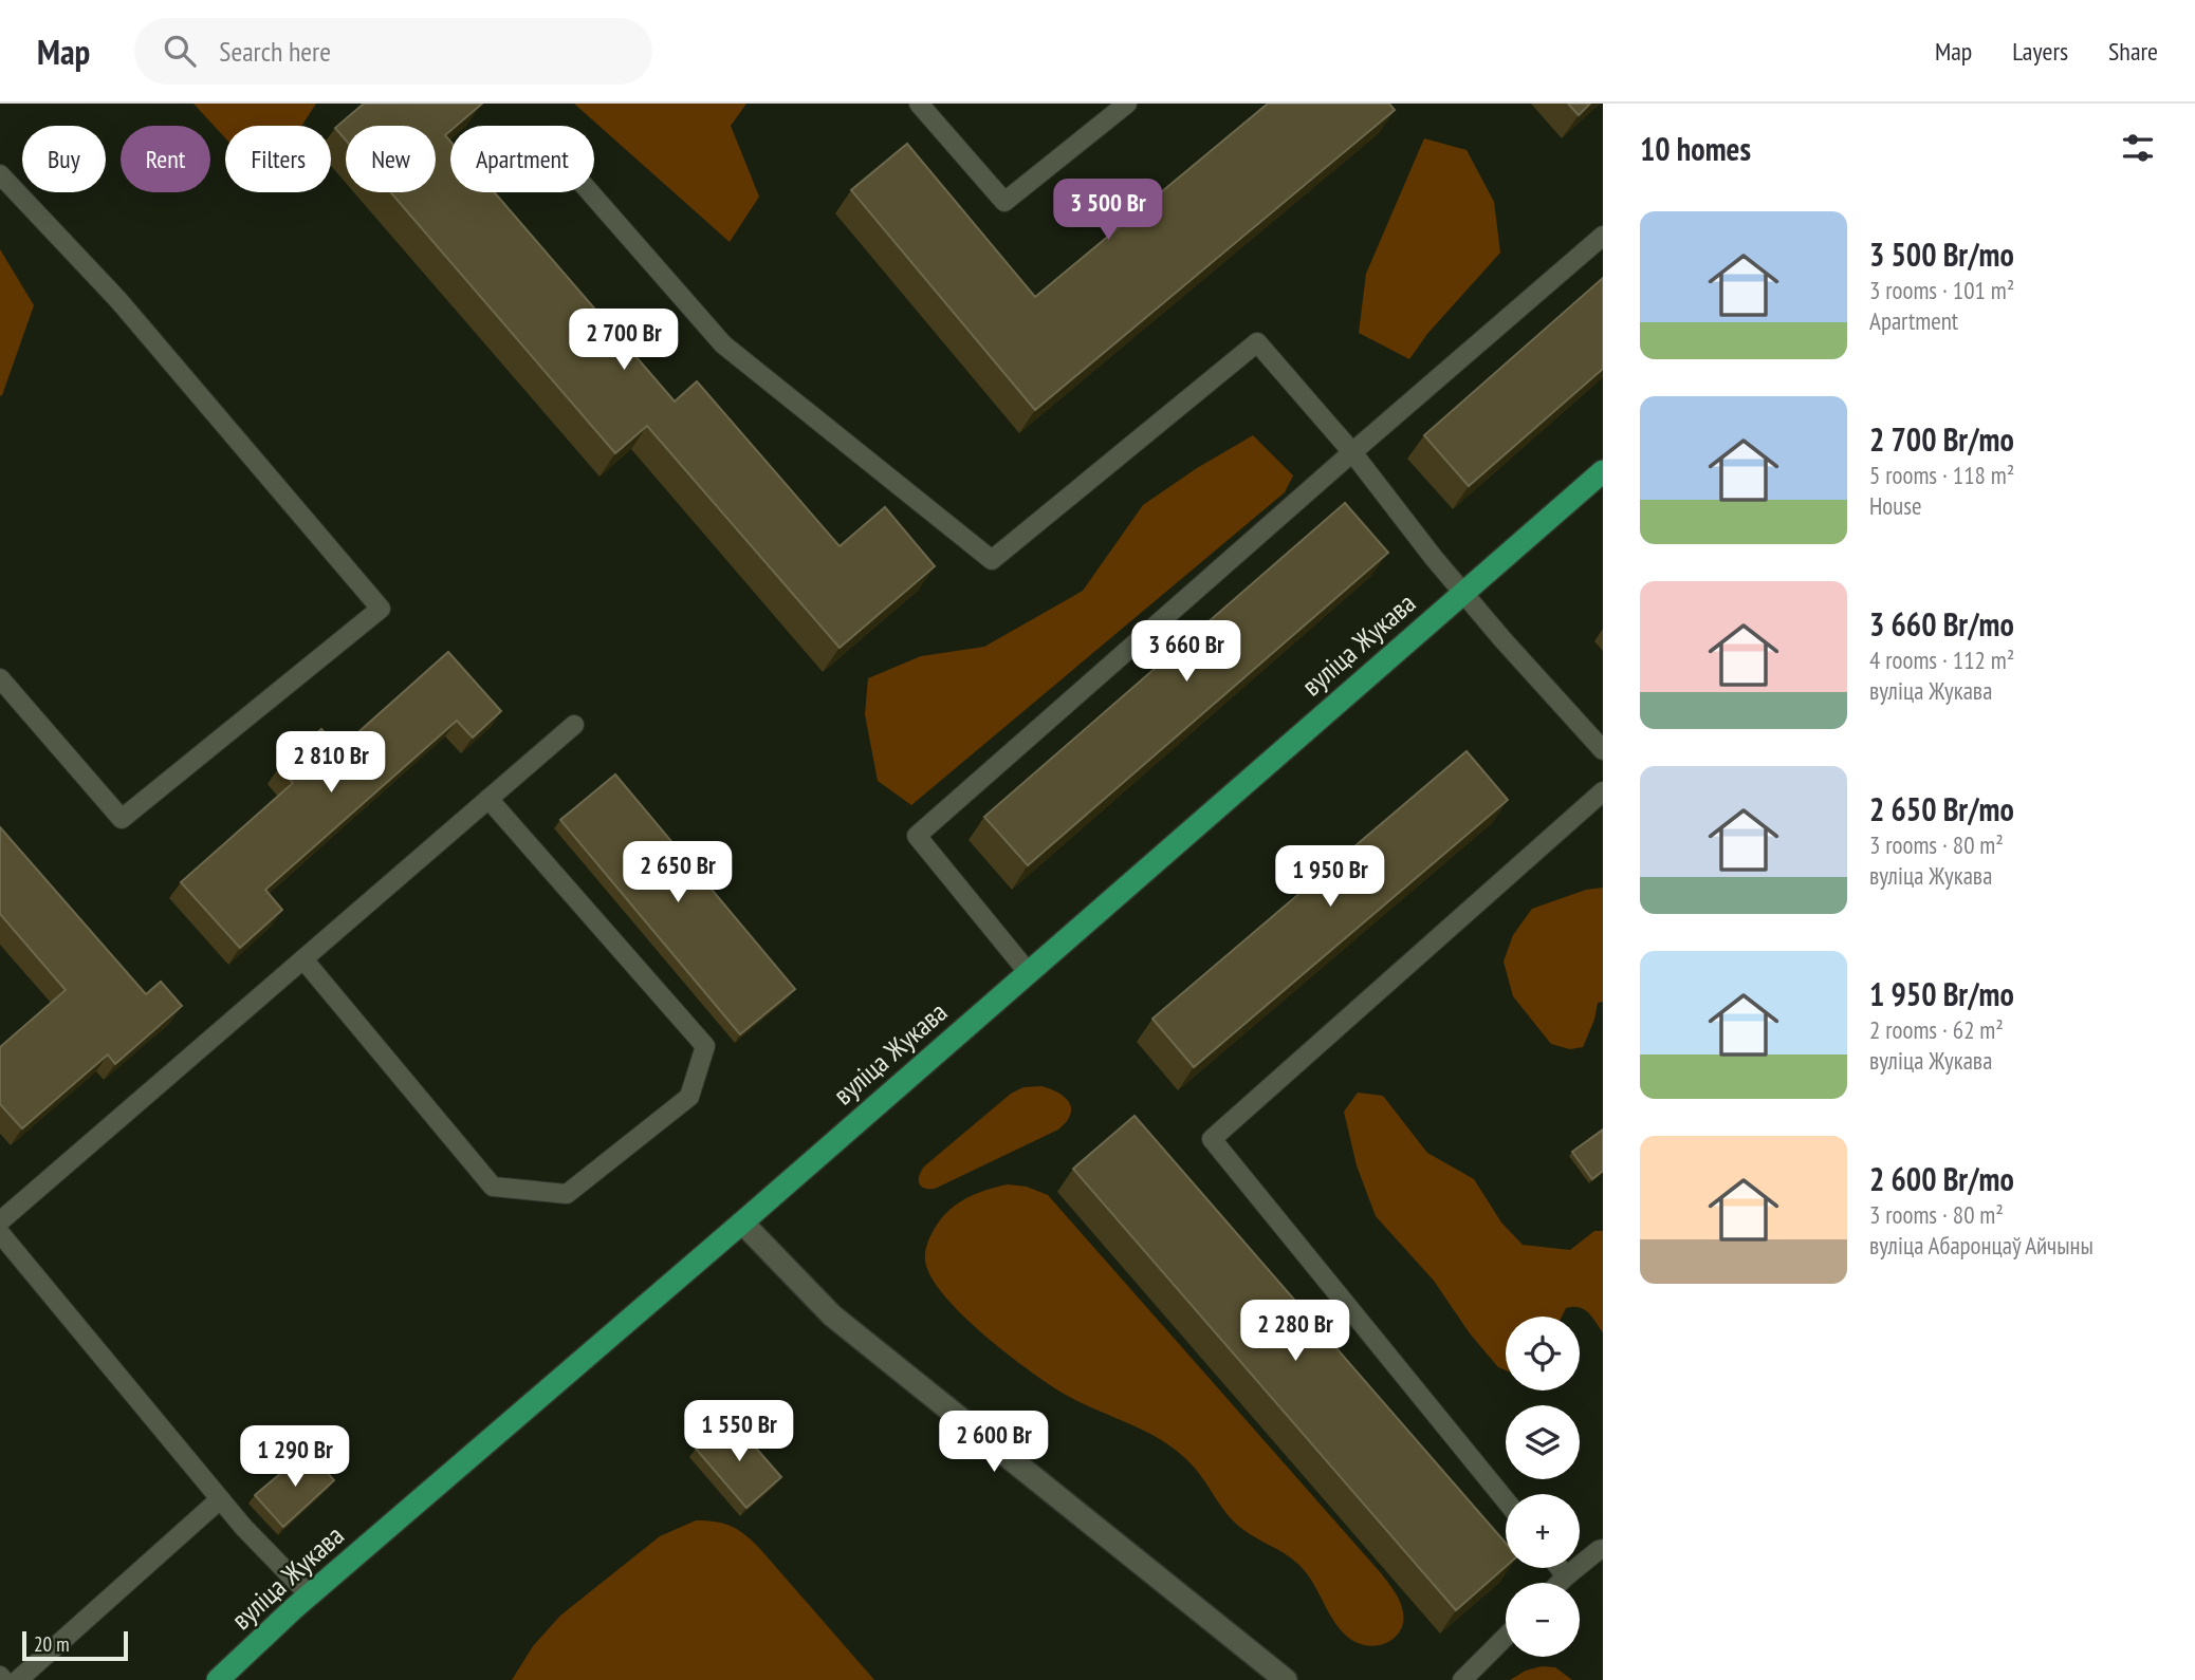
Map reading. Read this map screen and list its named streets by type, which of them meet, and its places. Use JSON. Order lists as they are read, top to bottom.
{
  "streets": {
    "main road": ["вуліца Жукава"]
  },
  "scale_bar": "20 m",
  "page": {
    "header": "Map",
    "search": "Search here",
    "nav": ["Map", "Layers", "Share"],
    "heading": "10 homes",
    "chip": [
      "Buy",
      "Rent",
      "Filters",
      "New",
      "Apartment"
    ],
    "price": [
      "3 500 Br",
      "2 700 Br",
      "3 660 Br",
      "2 810 Br",
      "2 650 Br",
      "1 950 Br",
      "2 280 Br",
      "1 550 Br",
      "2 600 Br",
      "1 290 Br"
    ],
    "list": [
      {
        "name": "3 500 Br/mo",
        "note": "3 rooms · 101 m² · Apartment"
      },
      {
        "name": "2 700 Br/mo",
        "note": "5 rooms · 118 m² · House"
      },
      {
        "name": "3 660 Br/mo",
        "note": "4 rooms · 112 m² · вуліца Жукава"
      },
      {
        "name": "2 650 Br/mo",
        "note": "3 rooms · 80 m² · вуліца Жукава"
      },
      {
        "name": "1 950 Br/mo",
        "note": "2 rooms · 62 m² · вуліца Жукава"
      },
      {
        "name": "2 600 Br/mo",
        "note": "3 rooms · 80 m² · вуліца Абаронцаў Айчыны"
      }
    ],
    "map_buttons": ["+", "−"],
    "scale": "20 m"
  }
}
